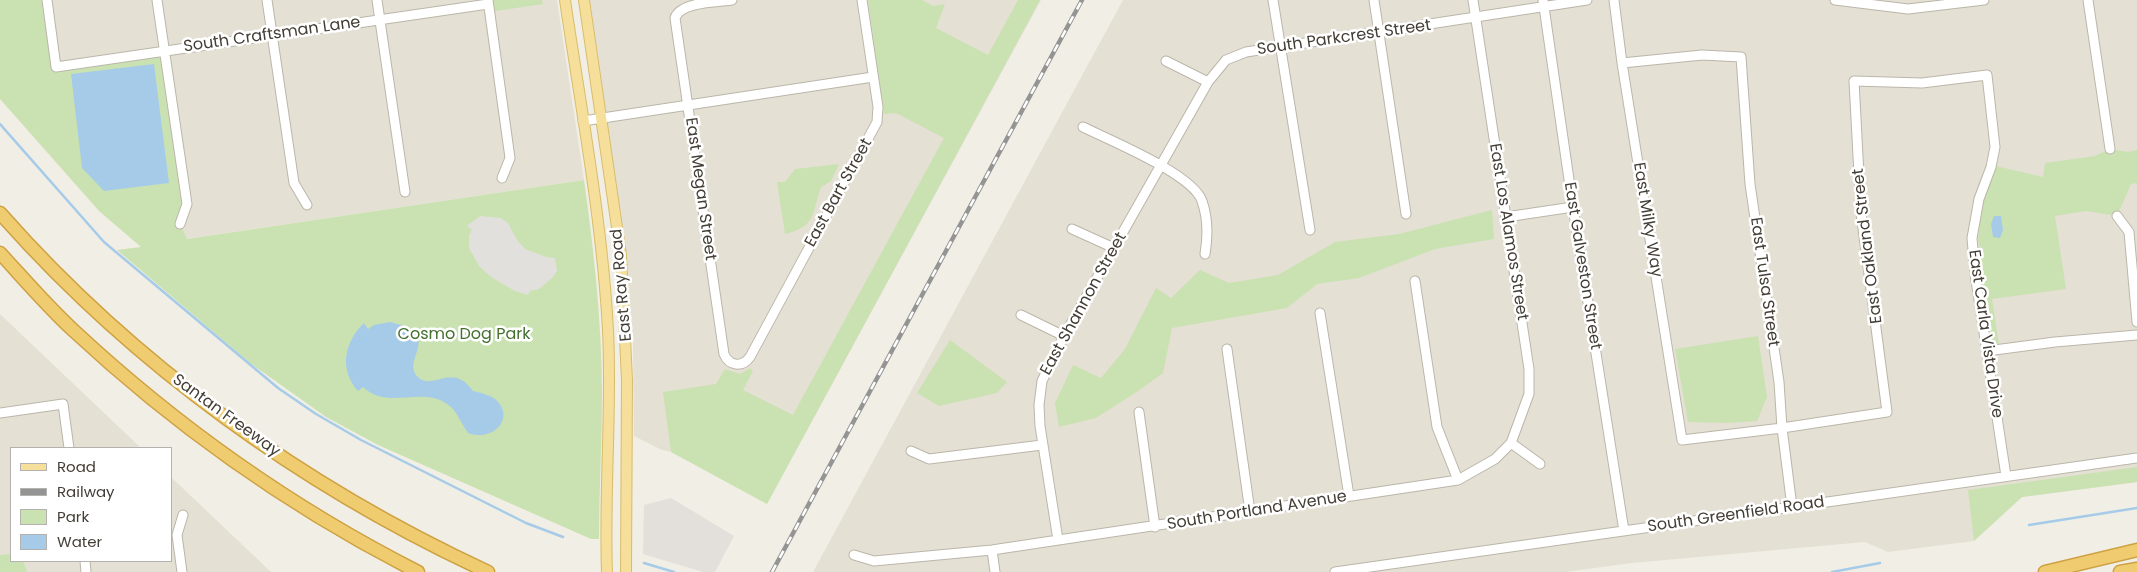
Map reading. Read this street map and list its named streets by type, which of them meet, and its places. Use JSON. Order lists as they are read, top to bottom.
{
  "streets": {
    "highway": ["Santan Freeway"],
    "main road": ["East Ray Road"],
    "street": [
      "South Craftsman Lane",
      "South Parkcrest Street",
      "East Megan Street",
      "East Bart Street",
      "East Milky Way",
      "East Los Alamos Street",
      "East Oakland Street",
      "East Galveston Street",
      "East Tulsa Street",
      "East Shannon Street",
      "East Carla Vista Drive",
      "South Portland Avenue",
      "South Greenfield Road"
    ]
  },
  "crossings": [
    ["South Parkcrest Street", "East Los Alamos Street"],
    ["South Parkcrest Street", "East Galveston Street"],
    ["South Parkcrest Street", "East Shannon Street"],
    ["East Megan Street", "East Bart Street"],
    ["East Milky Way", "East Oakland Street"],
    ["East Milky Way", "East Tulsa Street"],
    ["East Los Alamos Street", "South Portland Avenue"],
    ["East Oakland Street", "East Tulsa Street"],
    ["East Oakland Street", "East Carla Vista Drive"],
    ["East Galveston Street", "South Greenfield Road"],
    ["East Tulsa Street", "South Greenfield Road"],
    ["East Shannon Street", "South Portland Avenue"],
    ["East Carla Vista Drive", "South Greenfield Road"]
  ],
  "parks": ["Cosmo Dog Park"],
  "legend": [
    "Road",
    "Railway",
    "Park",
    "Water"
  ]
}
